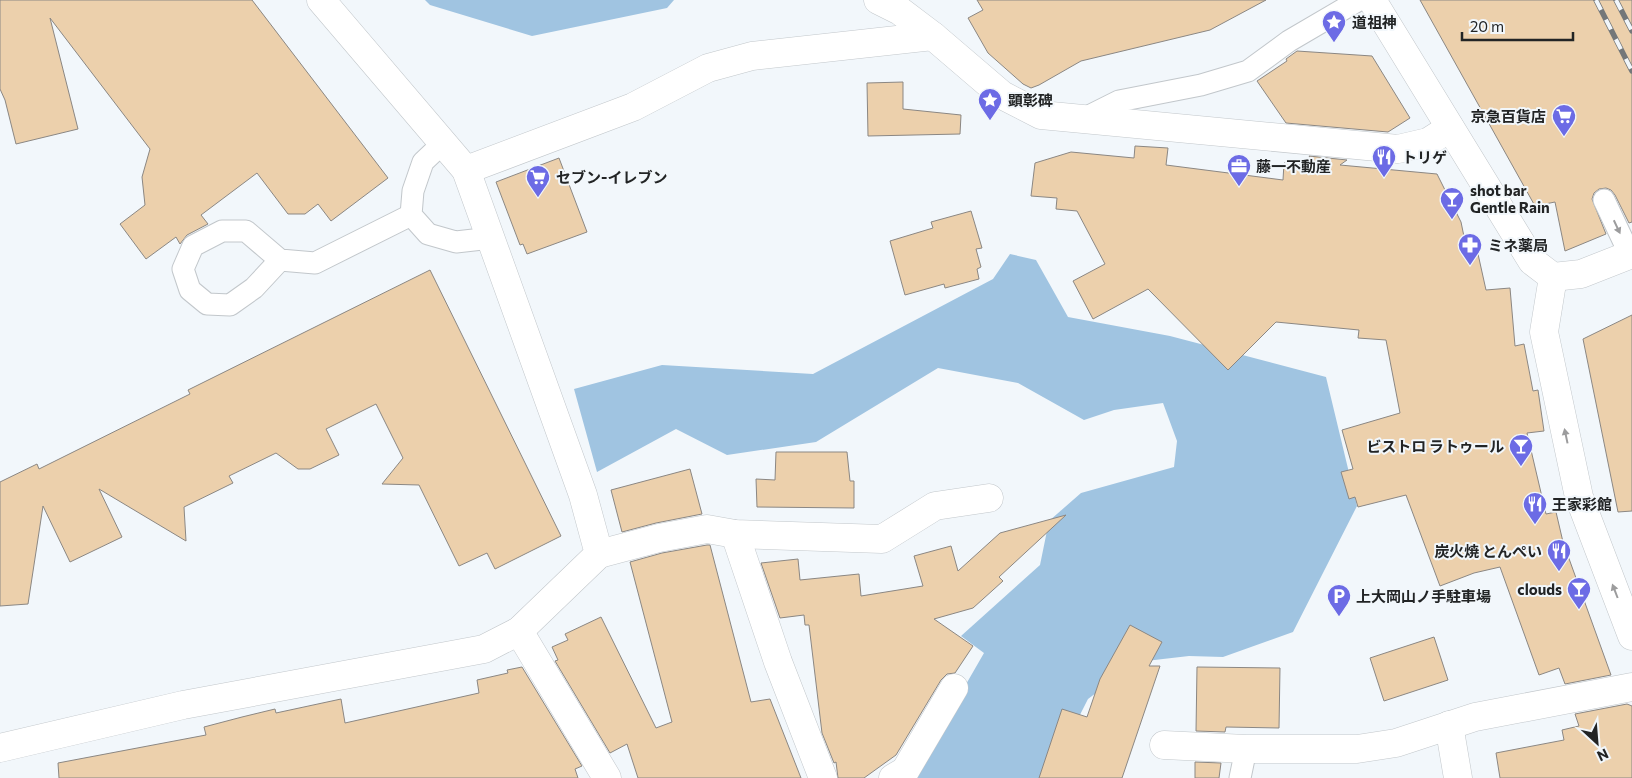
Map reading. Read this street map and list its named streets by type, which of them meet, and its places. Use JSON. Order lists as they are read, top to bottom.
{
  "places": {
    "place": ["道祖神", "顕彰碑"],
    "supermarket": ["京急百貨店", "セブン-イレブン"],
    "restaurant": ["トリゲ", "王家彩館", "炭火焼 とんぺい"],
    "office": ["藤一不動産"],
    "bar": ["shot bar Gentle Rain", "ビストロ ラトゥール", "clouds"],
    "pharmacy": ["ミネ薬局"],
    "parking": ["上大岡山ノ手駐車場"]
  },
  "scale_bar": "20 m",
  "north": "bottom right"
}
